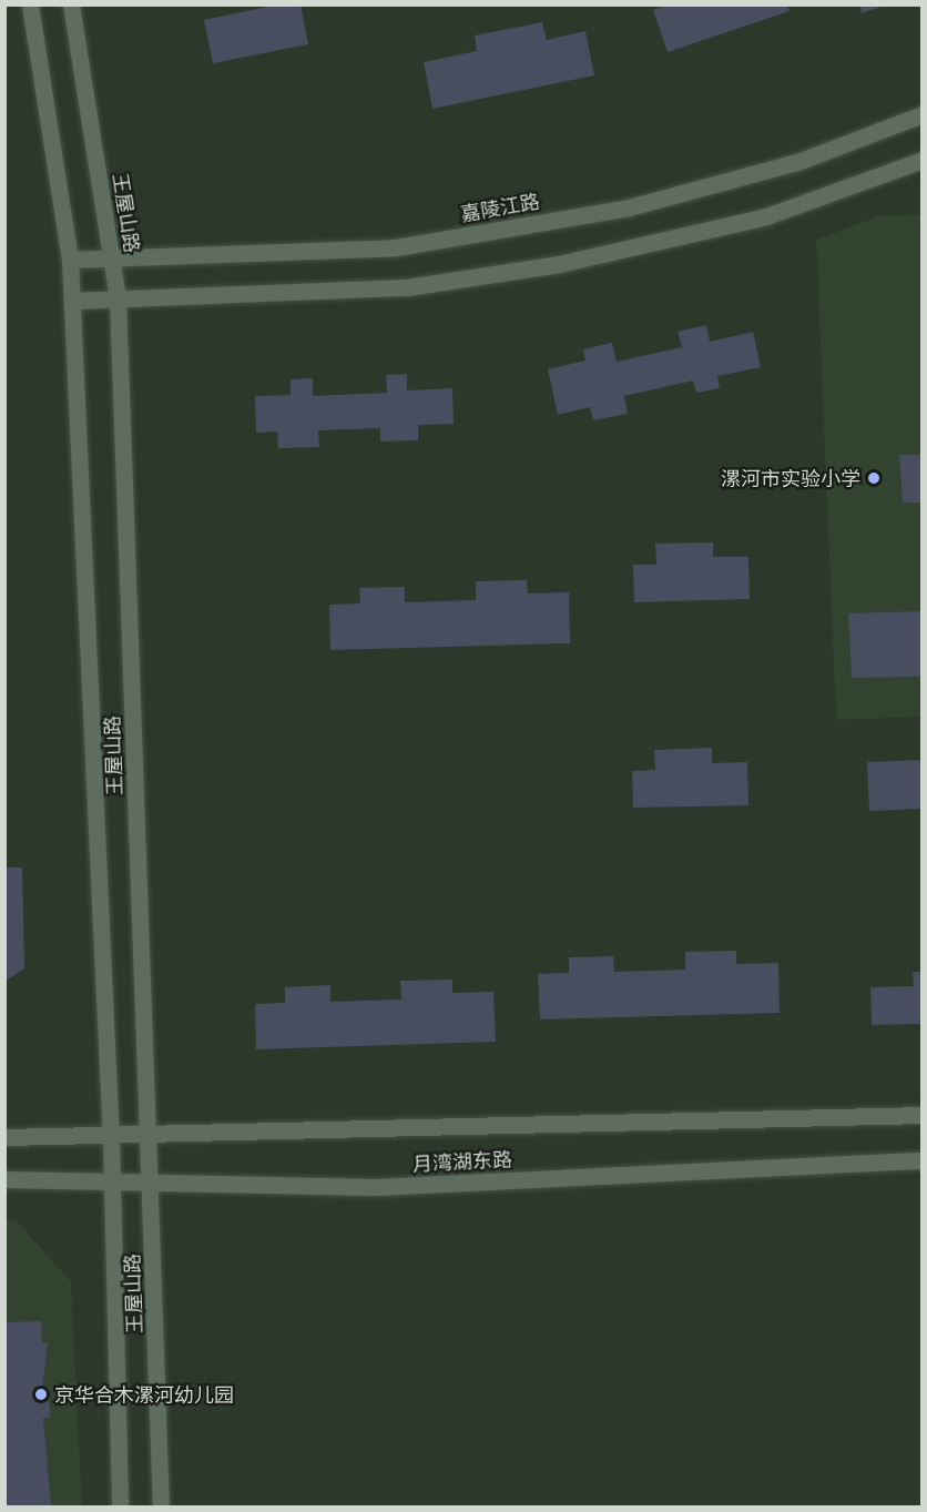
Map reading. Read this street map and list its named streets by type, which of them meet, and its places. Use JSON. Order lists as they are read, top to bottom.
{
  "streets": {
    "street": ["嘉陵江路", "王屋山路", "月湾湖东路"]
  },
  "crossings": [
    ["嘉陵江路", "王屋山路"],
    ["王屋山路", "月湾湖东路"]
  ],
  "places": ["漯河市实验小学", "京华合木漯河幼儿园"]
}
